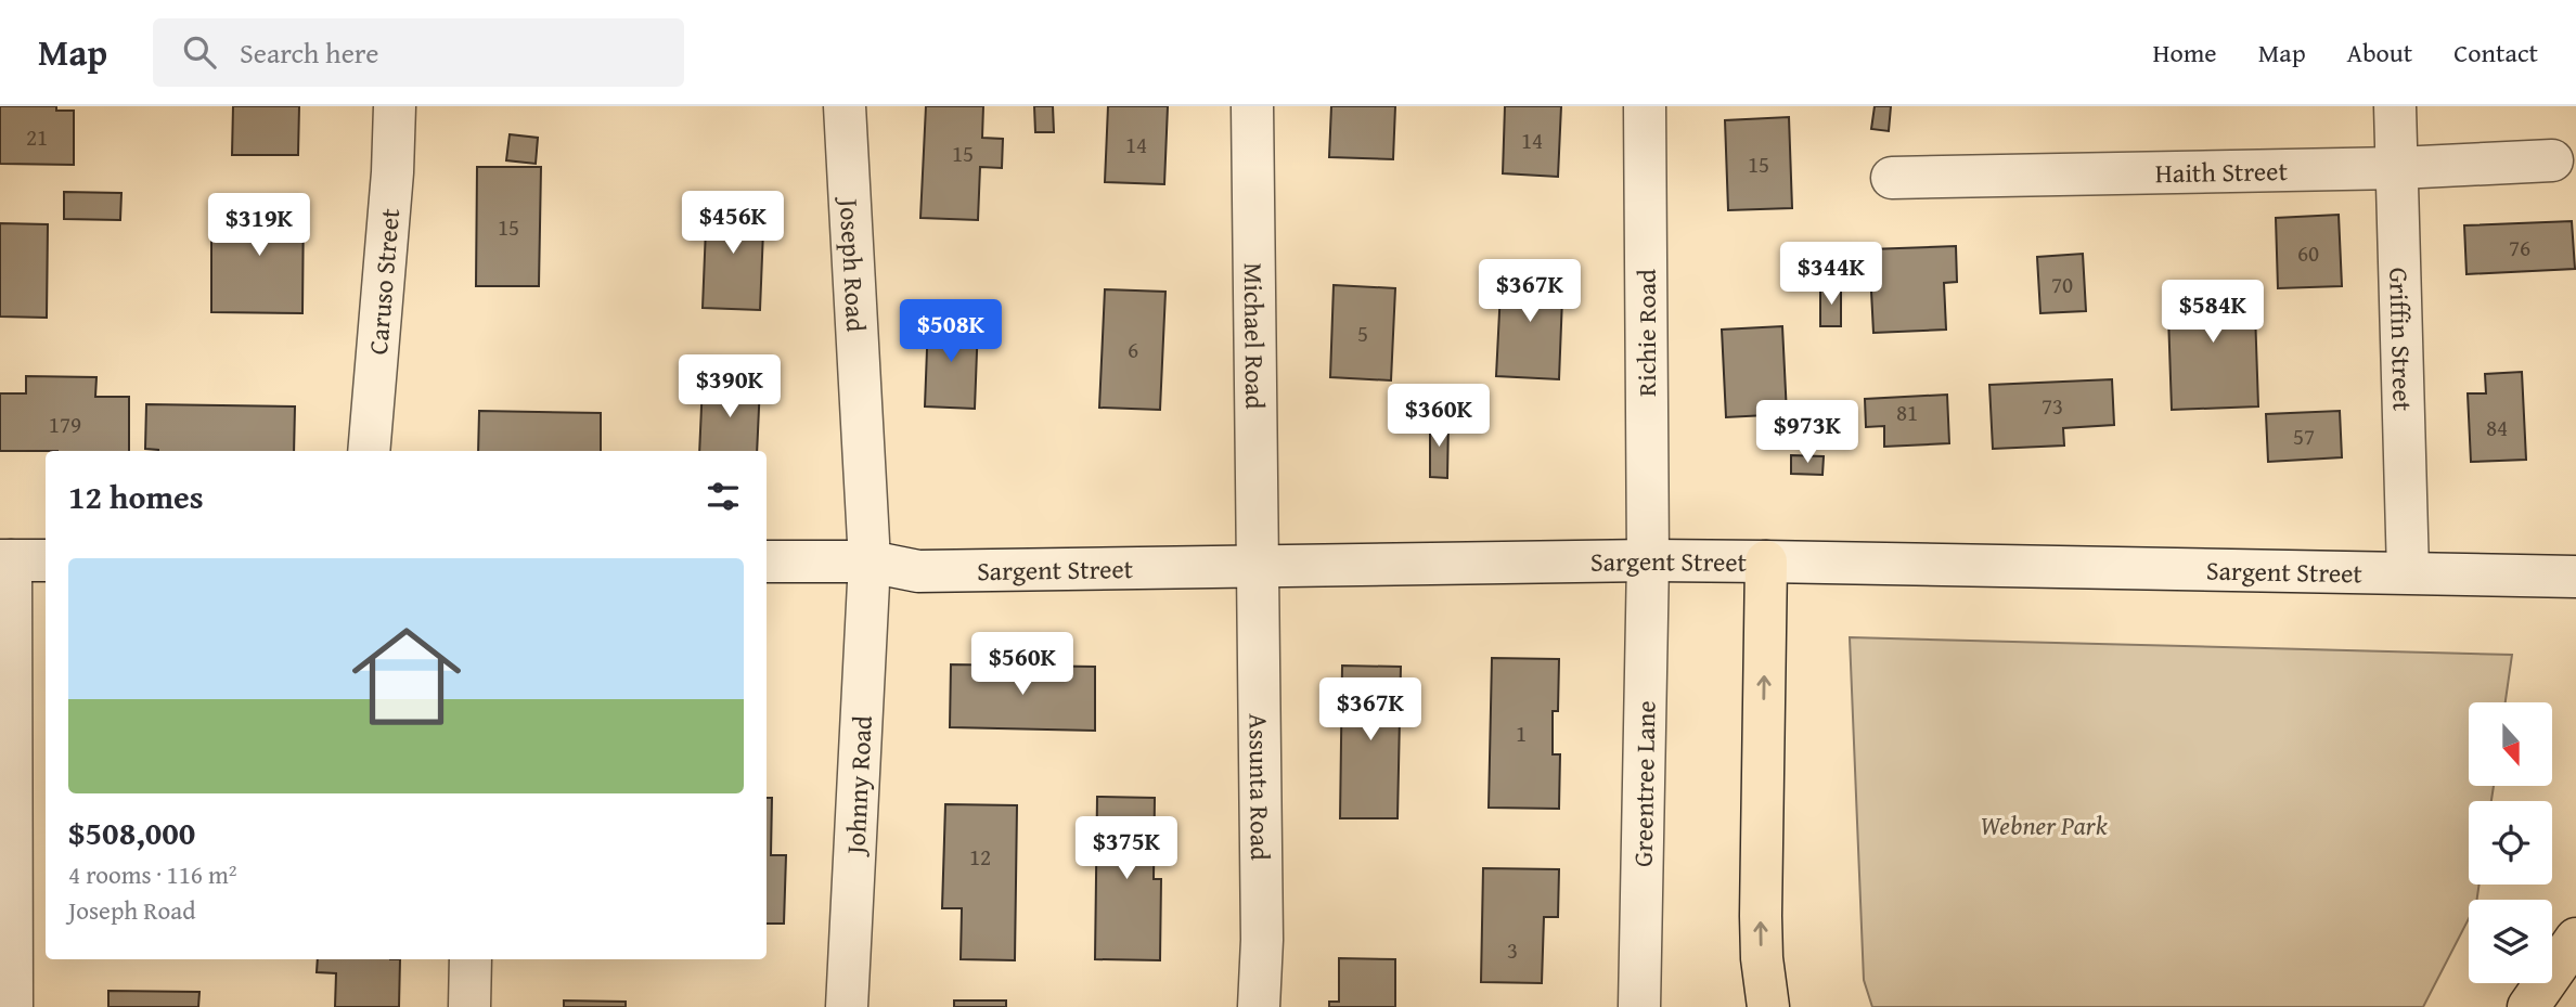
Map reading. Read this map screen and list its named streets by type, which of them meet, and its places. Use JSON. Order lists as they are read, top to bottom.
{
  "streets": {
    "street": [
      "Haith Street",
      "Joseph Road",
      "Caruso Street",
      "Richie Road",
      "Michael Road",
      "Griffin Street",
      "Sargent Street",
      "Greentree Lane",
      "Johnny Road",
      "Assunta Road"
    ]
  },
  "crossings": [
    ["Haith Street", "Griffin Street"],
    ["Joseph Road", "Sargent Street"],
    ["Joseph Road", "Johnny Road"],
    ["Richie Road", "Sargent Street"],
    ["Richie Road", "Greentree Lane"],
    ["Michael Road", "Sargent Street"],
    ["Michael Road", "Assunta Road"],
    ["Griffin Street", "Sargent Street"],
    ["Sargent Street", "Greentree Lane"],
    ["Sargent Street", "Johnny Road"],
    ["Sargent Street", "Assunta Road"]
  ],
  "parks": ["Webner Park"],
  "house_numbers": [
    "21",
    "14",
    "14",
    "15",
    "15",
    "15",
    "76",
    "60",
    "70",
    "5",
    "6",
    "73",
    "81",
    "179",
    "84",
    "57",
    "1",
    "12",
    "3"
  ],
  "north": "bottom",
  "page": {
    "header": "Map",
    "search": "Search here",
    "nav": [
      "Home",
      "Map",
      "About",
      "Contact"
    ],
    "price": [
      "$456K",
      "$319K",
      "$344K",
      "$367K",
      "$584K",
      "$508K",
      "$390K",
      "$360K",
      "$973K",
      "$560K",
      "$367K",
      "$375K"
    ],
    "heading": "12 homes",
    "list": [
      {
        "name": "$508,000",
        "note": "4 rooms · 116 m² · Joseph Road"
      }
    ]
  }
}
